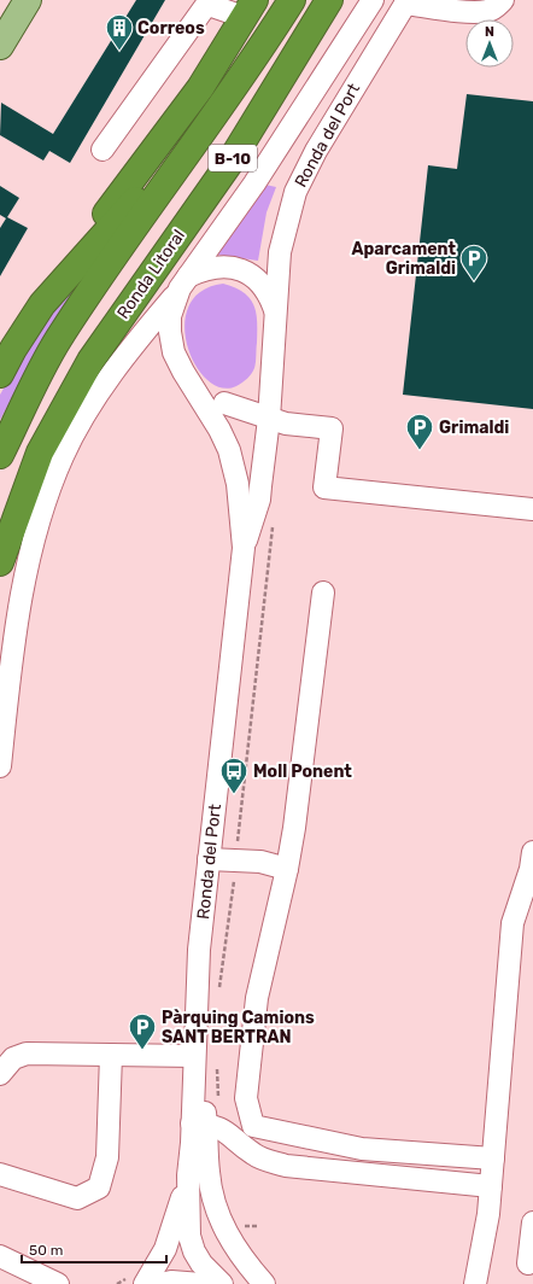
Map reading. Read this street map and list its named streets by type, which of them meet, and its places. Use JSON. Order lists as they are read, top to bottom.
{
  "streets": {
    "highway": ["B-10", "Ronda Litoral"],
    "street": ["Ronda del Port"]
  },
  "places": {
    "building": ["Correos"],
    "parking": ["Aparcament Grimaldi", "Grimaldi", "Pàrquing Camions SANT BERTRAN"],
    "bus stop": ["Moll Ponent"]
  },
  "scale_bar": "50 m",
  "north": "top"
}
